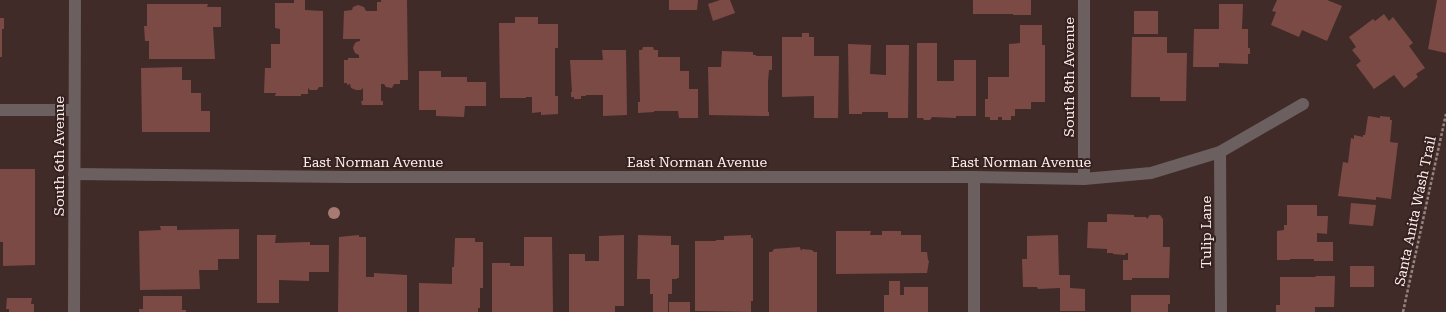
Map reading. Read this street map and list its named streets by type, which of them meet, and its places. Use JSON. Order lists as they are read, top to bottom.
{
  "streets": {
    "street": [
      "South 8th Avenue",
      "South 6th Avenue",
      "East Norman Avenue",
      "Tulip Lane"
    ],
    "path": ["Santa Anita Wash Trail"]
  },
  "crossings": [
    ["South 8th Avenue", "East Norman Avenue"],
    ["South 6th Avenue", "East Norman Avenue"],
    ["East Norman Avenue", "Tulip Lane"]
  ]
}
